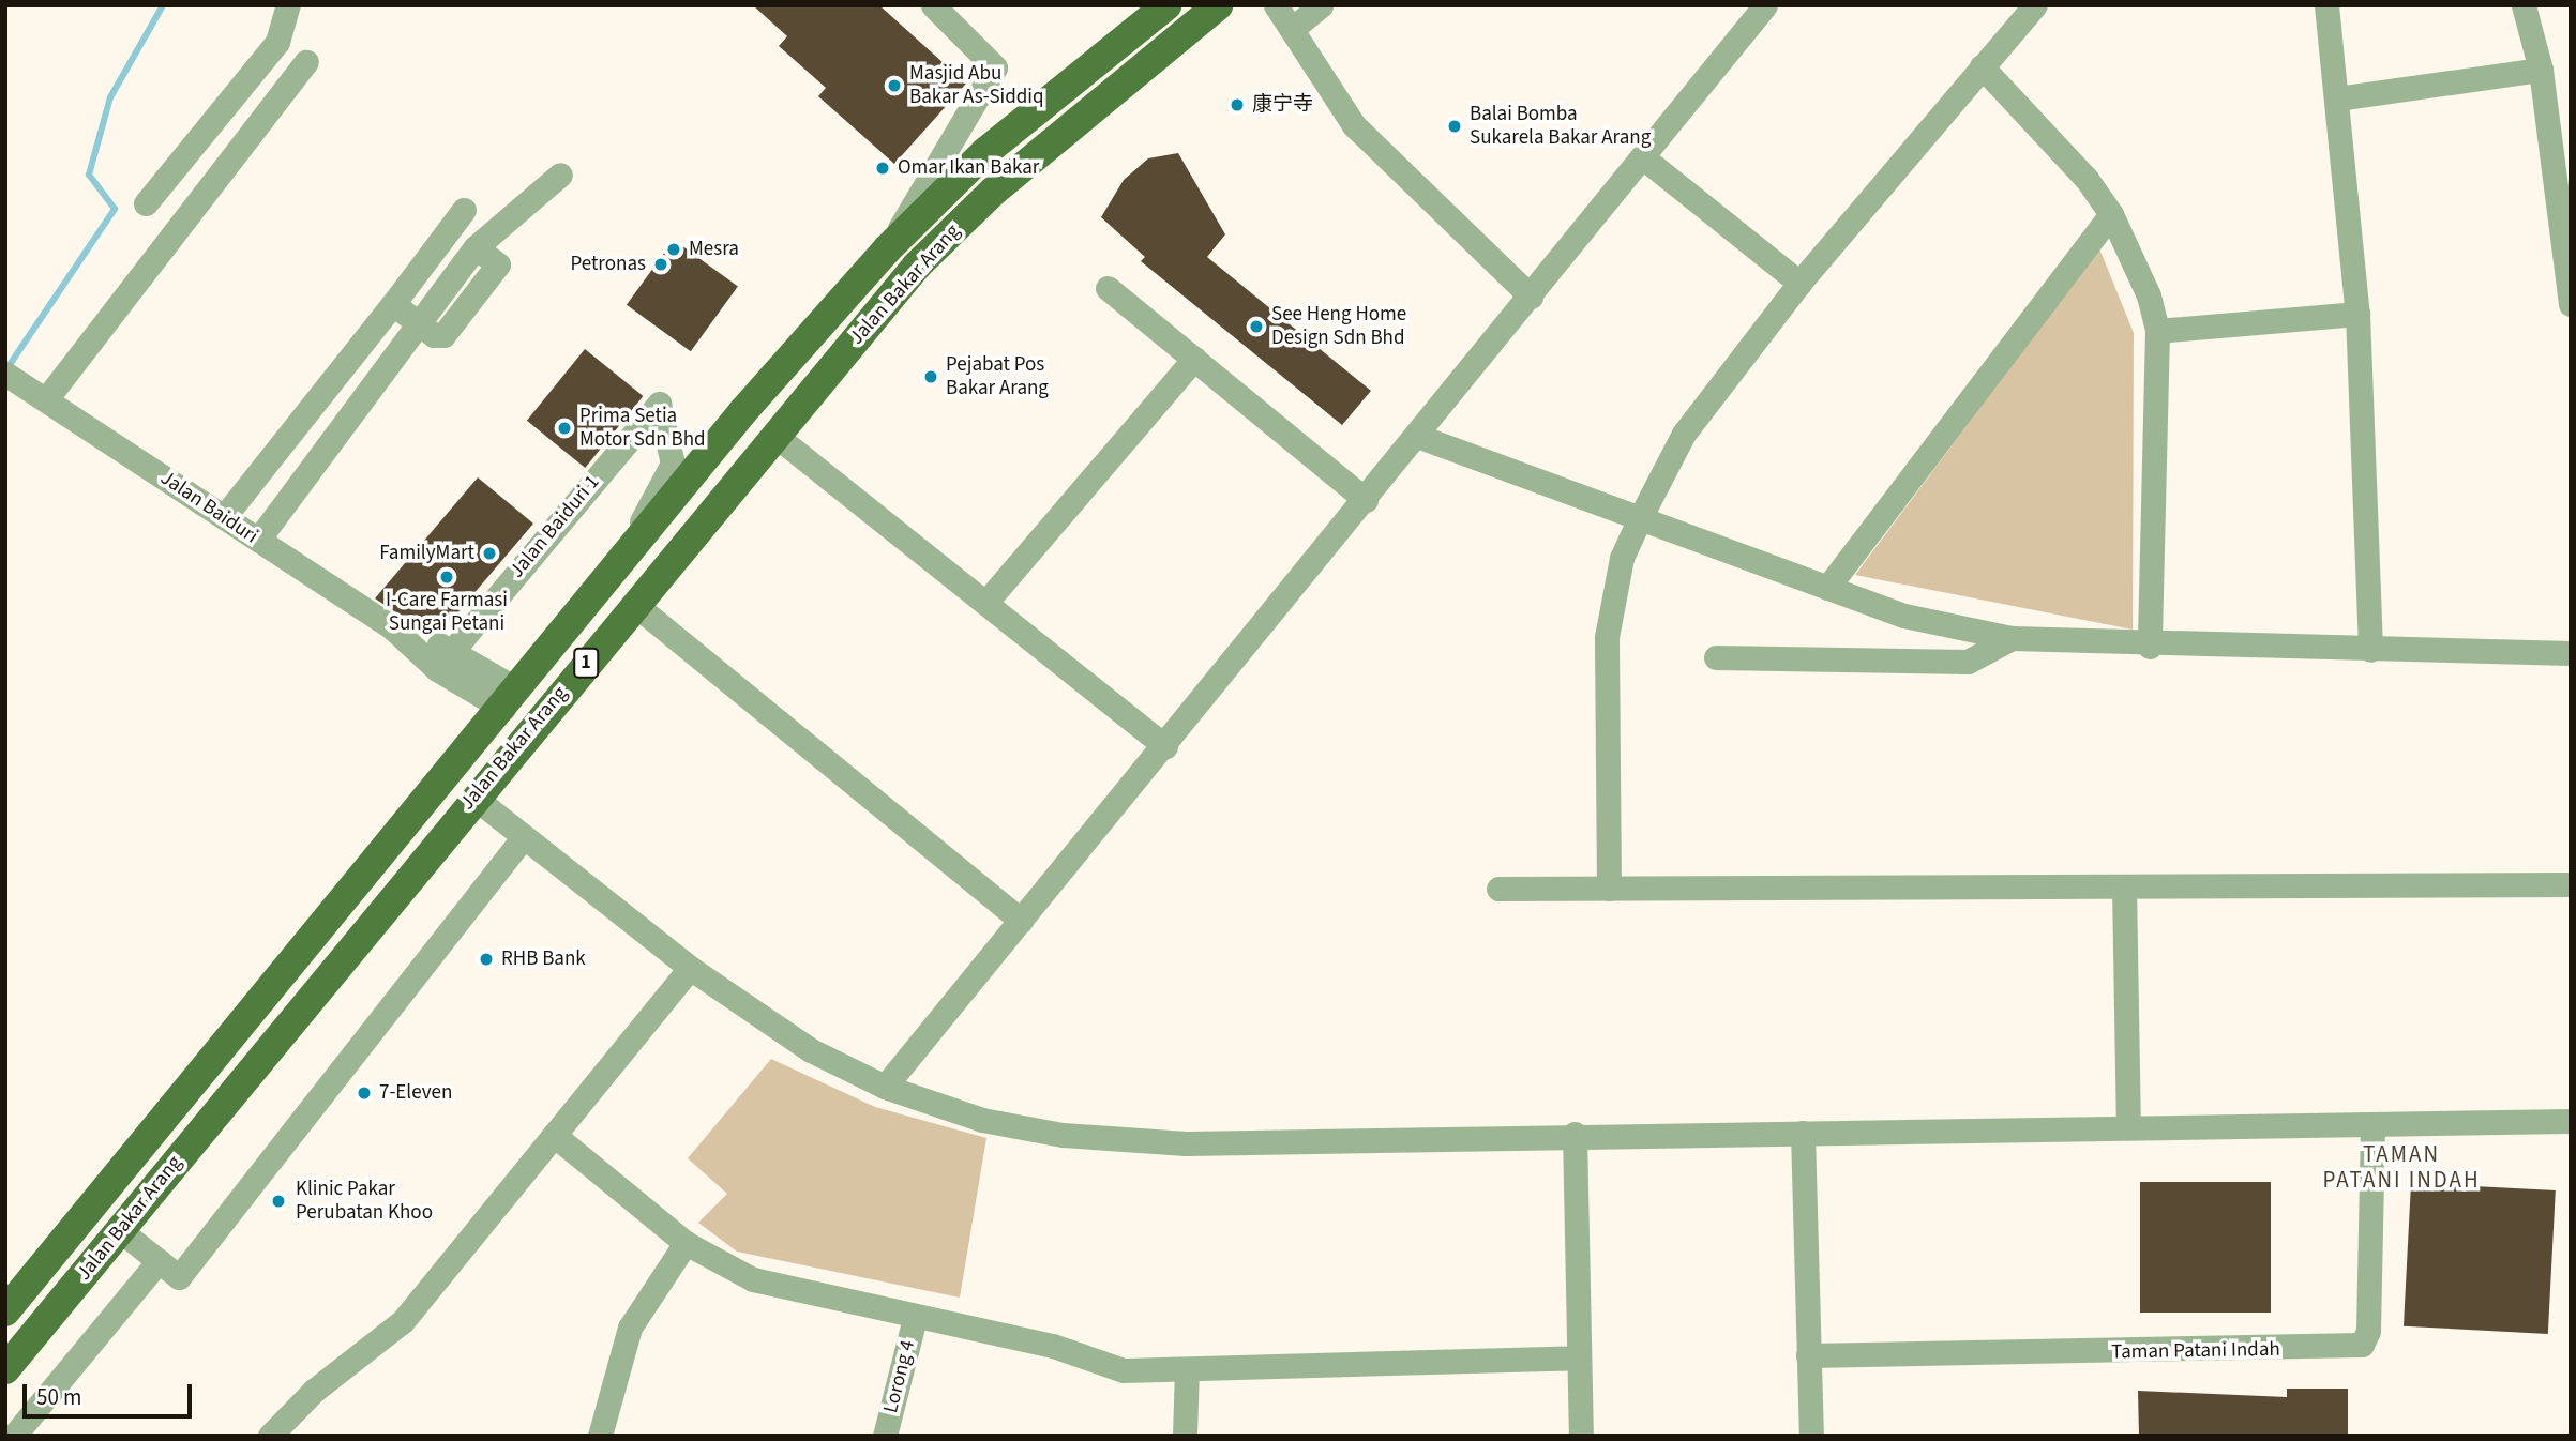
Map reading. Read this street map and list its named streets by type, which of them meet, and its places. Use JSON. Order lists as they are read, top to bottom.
{
  "streets": {
    "main road": ["Jalan Bakar Arang", "1"],
    "street": [
      "Jalan Baiduri",
      "Jalan Baiduri 1",
      "Taman Patani Indah",
      "Lorong 4"
    ]
  },
  "crossings": [
    ["Jalan Bakar Arang", "Jalan Baiduri"],
    ["Jalan Bakar Arang", "Jalan Baiduri 1"],
    ["Jalan Baiduri", "Jalan Baiduri 1"]
  ],
  "districts": ["TAMAN PATANI INDAH"],
  "places": [
    "Masjid Abu Bakar As-Siddiq",
    "康宁寺",
    "Balai Bomba Sukarela Bakar Arang",
    "Omar Ikan Bakar",
    "Mesra",
    "Petronas",
    "See Heng Home Design Sdn Bhd",
    "Pejabat Pos Bakar Arang",
    "Prima Setia Motor Sdn Bhd",
    "FamilyMart",
    "I-Care Farmasi Sungai Petani",
    "RHB Bank",
    "7-Eleven",
    "Klinic Pakar Perubatan Khoo"
  ],
  "scale_bar": "50 m"
}
